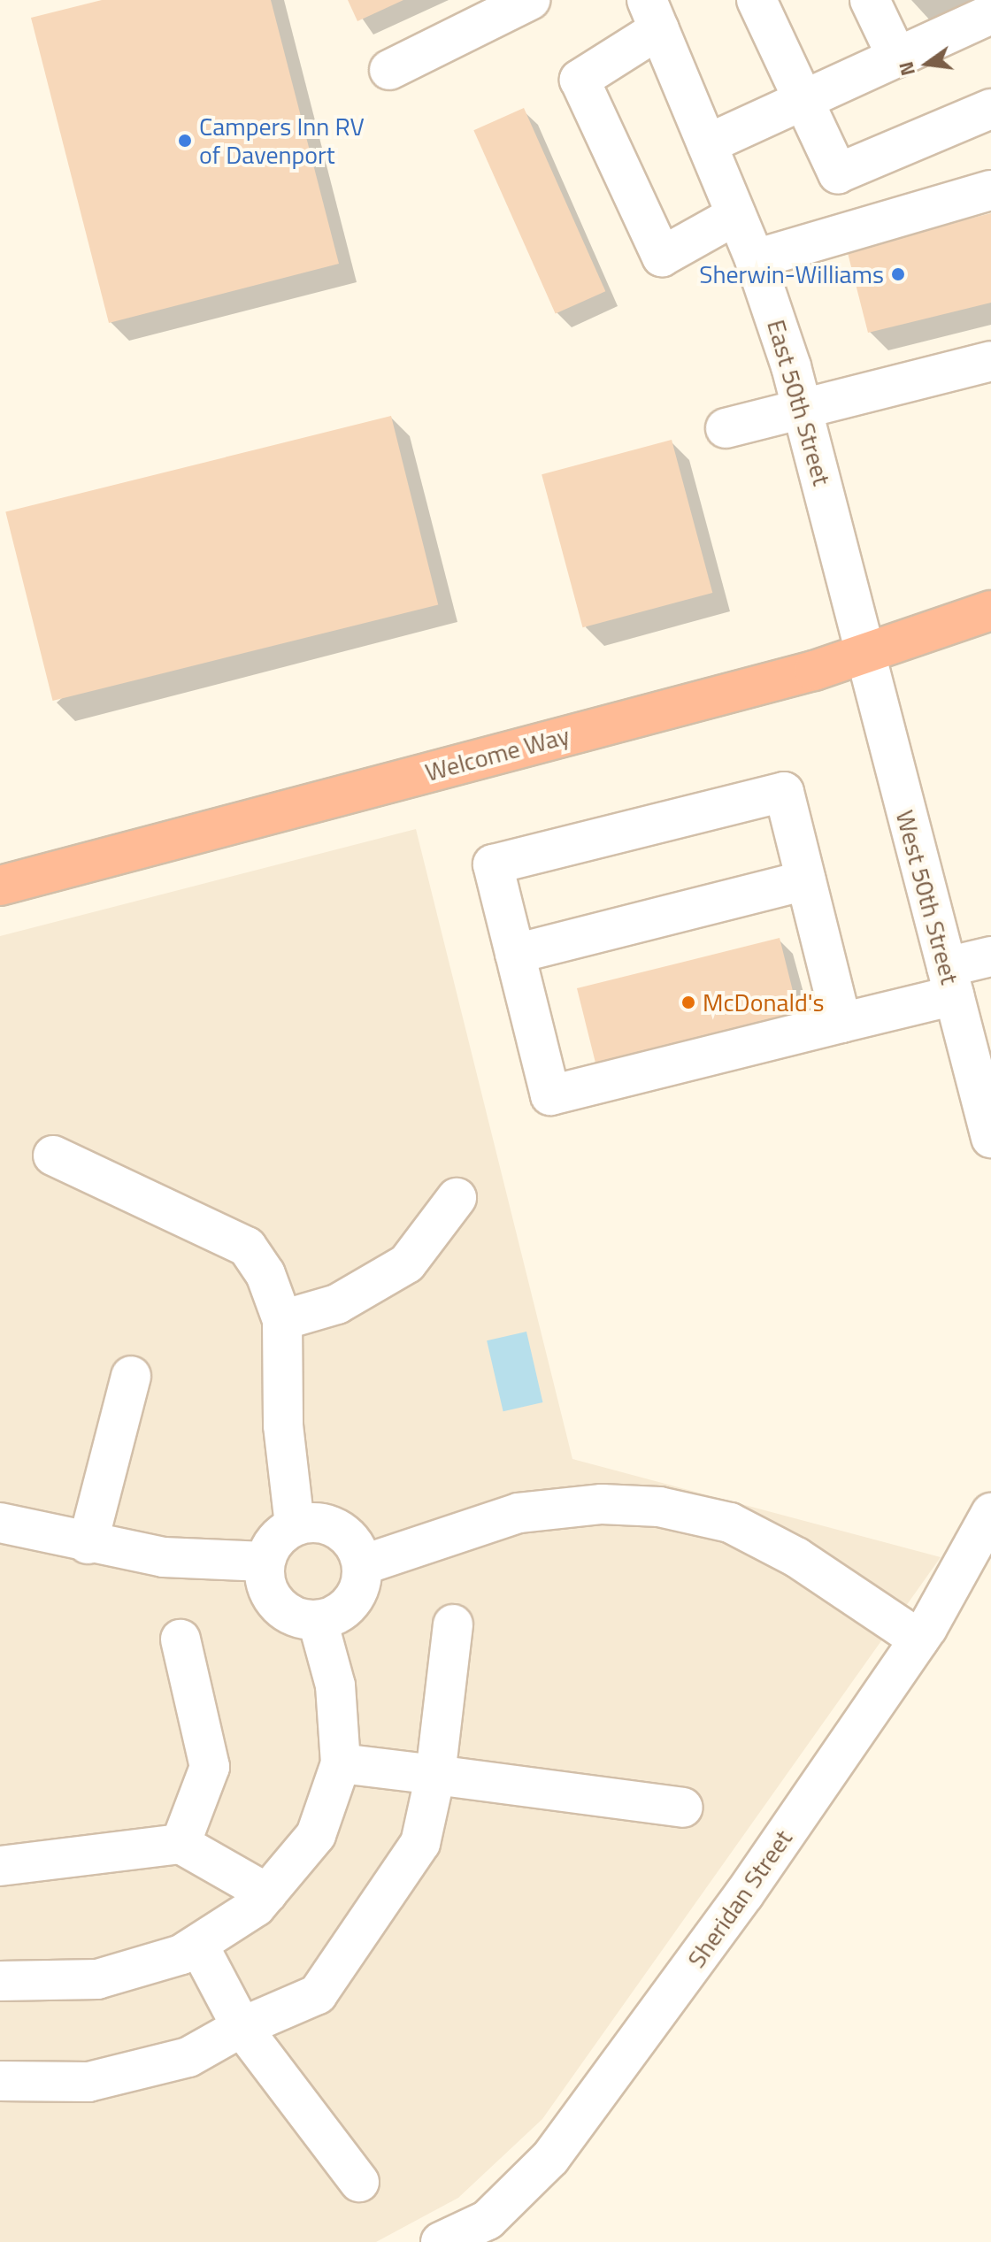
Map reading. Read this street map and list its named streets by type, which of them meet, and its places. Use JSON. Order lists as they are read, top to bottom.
{
  "streets": {
    "highway": ["Welcome Way"],
    "street": ["East 50th Street", "West 50th Street", "Sheridan Street"]
  },
  "crossings": [
    ["East 50th Street", "Welcome Way"],
    ["East 50th Street", "West 50th Street"],
    ["Welcome Way", "West 50th Street"]
  ],
  "places": ["Campers Inn RV of Davenport", "Sherwin-Williams", "McDonald's"],
  "north": "left"
}
